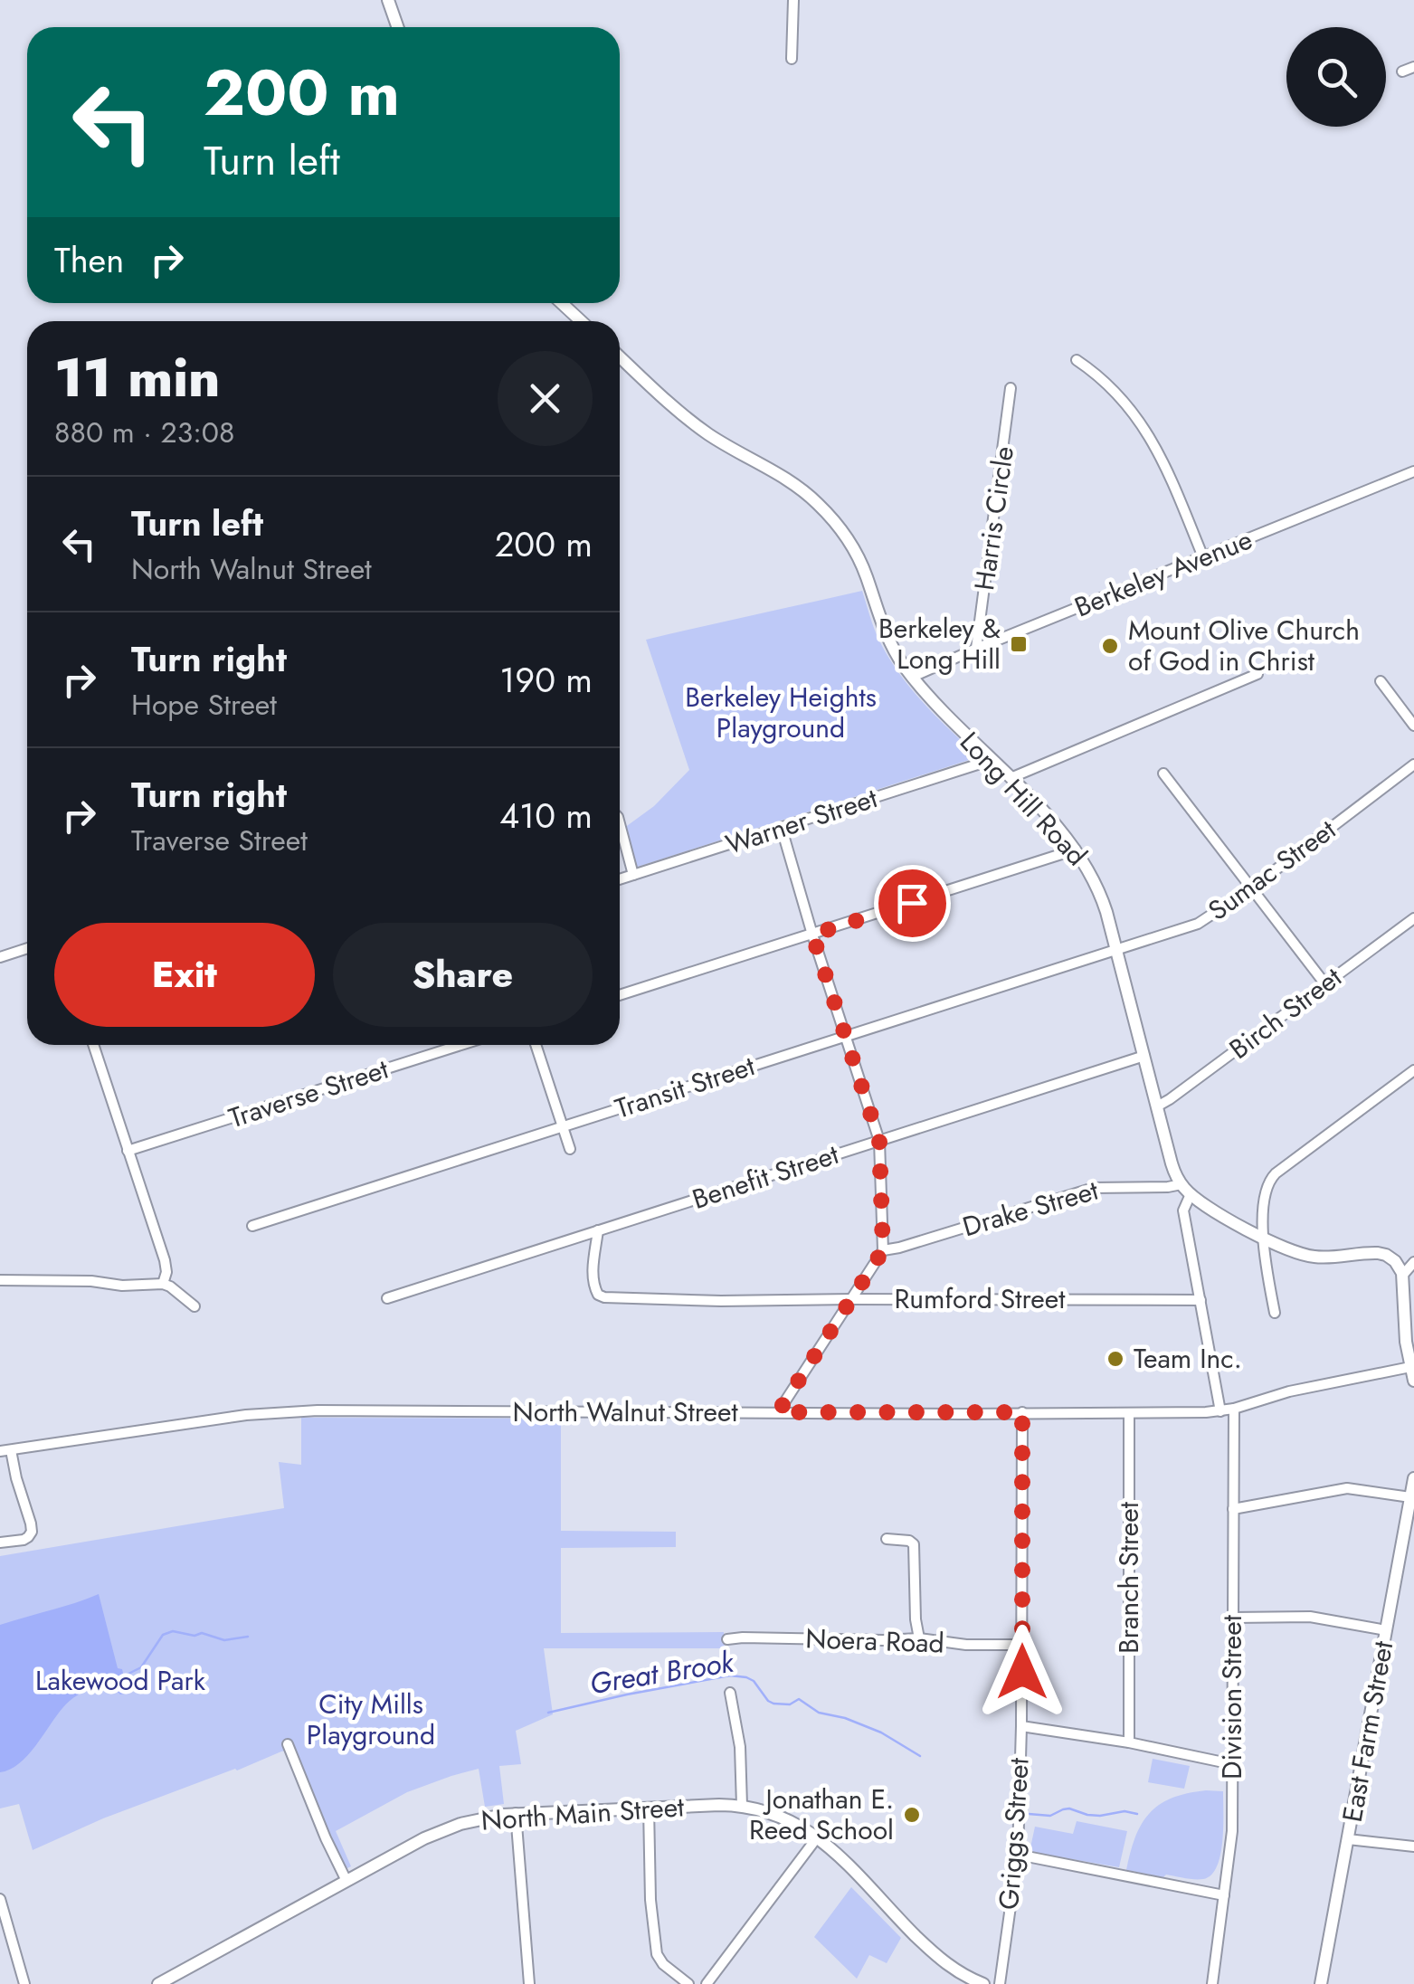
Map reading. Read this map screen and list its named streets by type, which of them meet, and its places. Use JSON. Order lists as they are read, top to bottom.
{
  "streets": {
    "main road": ["Long Hill Road", "East Farm Street", "North Main Street"],
    "street": [
      "Harris Circle",
      "Berkeley Avenue",
      "Warner Street",
      "Sumac Street",
      "Birch Street",
      "Transit Street",
      "Traverse Street",
      "Benefit Street",
      "Drake Street",
      "Rumford Street",
      "North Walnut Street",
      "Branch Street",
      "Noera Road",
      "Division Street",
      "Griggs Street"
    ]
  },
  "crossings": [
    ["Harris Circle", "Berkeley Avenue"],
    ["Berkeley Avenue", "Long Hill Road"],
    ["Long Hill Road", "Warner Street"],
    ["Long Hill Road", "Sumac Street"],
    ["Long Hill Road", "Birch Street"],
    ["Long Hill Road", "Transit Street"],
    ["Long Hill Road", "Benefit Street"],
    ["Long Hill Road", "Drake Street"],
    ["Sumac Street", "Transit Street"],
    ["Benefit Street", "Rumford Street"],
    ["North Walnut Street", "Branch Street"],
    ["North Walnut Street", "Division Street"],
    ["North Walnut Street", "Griggs Street"],
    ["Noera Road", "Griggs Street"]
  ],
  "water": ["Great Brook"],
  "parks": ["Berkeley Heights Playground", "Lakewood Park", "City Mills Playground"],
  "places": {
    "transit": ["Berkeley & Long Hill"],
    "other": ["Mount Olive Church of God in Christ", "Team Inc.", "Jonathan E. Reed School"]
  },
  "page": {
    "turn": ["200 m", "Turn left"],
    "then": "Then",
    "heading": ["11 min", "880 m · 23:08"],
    "list": [
      {
        "name": "Turn left",
        "note": "North Walnut Street",
        "value": "200 m"
      },
      {
        "name": "Turn right",
        "note": "Hope Street",
        "value": "190 m"
      },
      {
        "name": "Turn right",
        "note": "Traverse Street",
        "value": "410 m"
      }
    ],
    "buttons": ["Exit", "Share"]
  }
}
